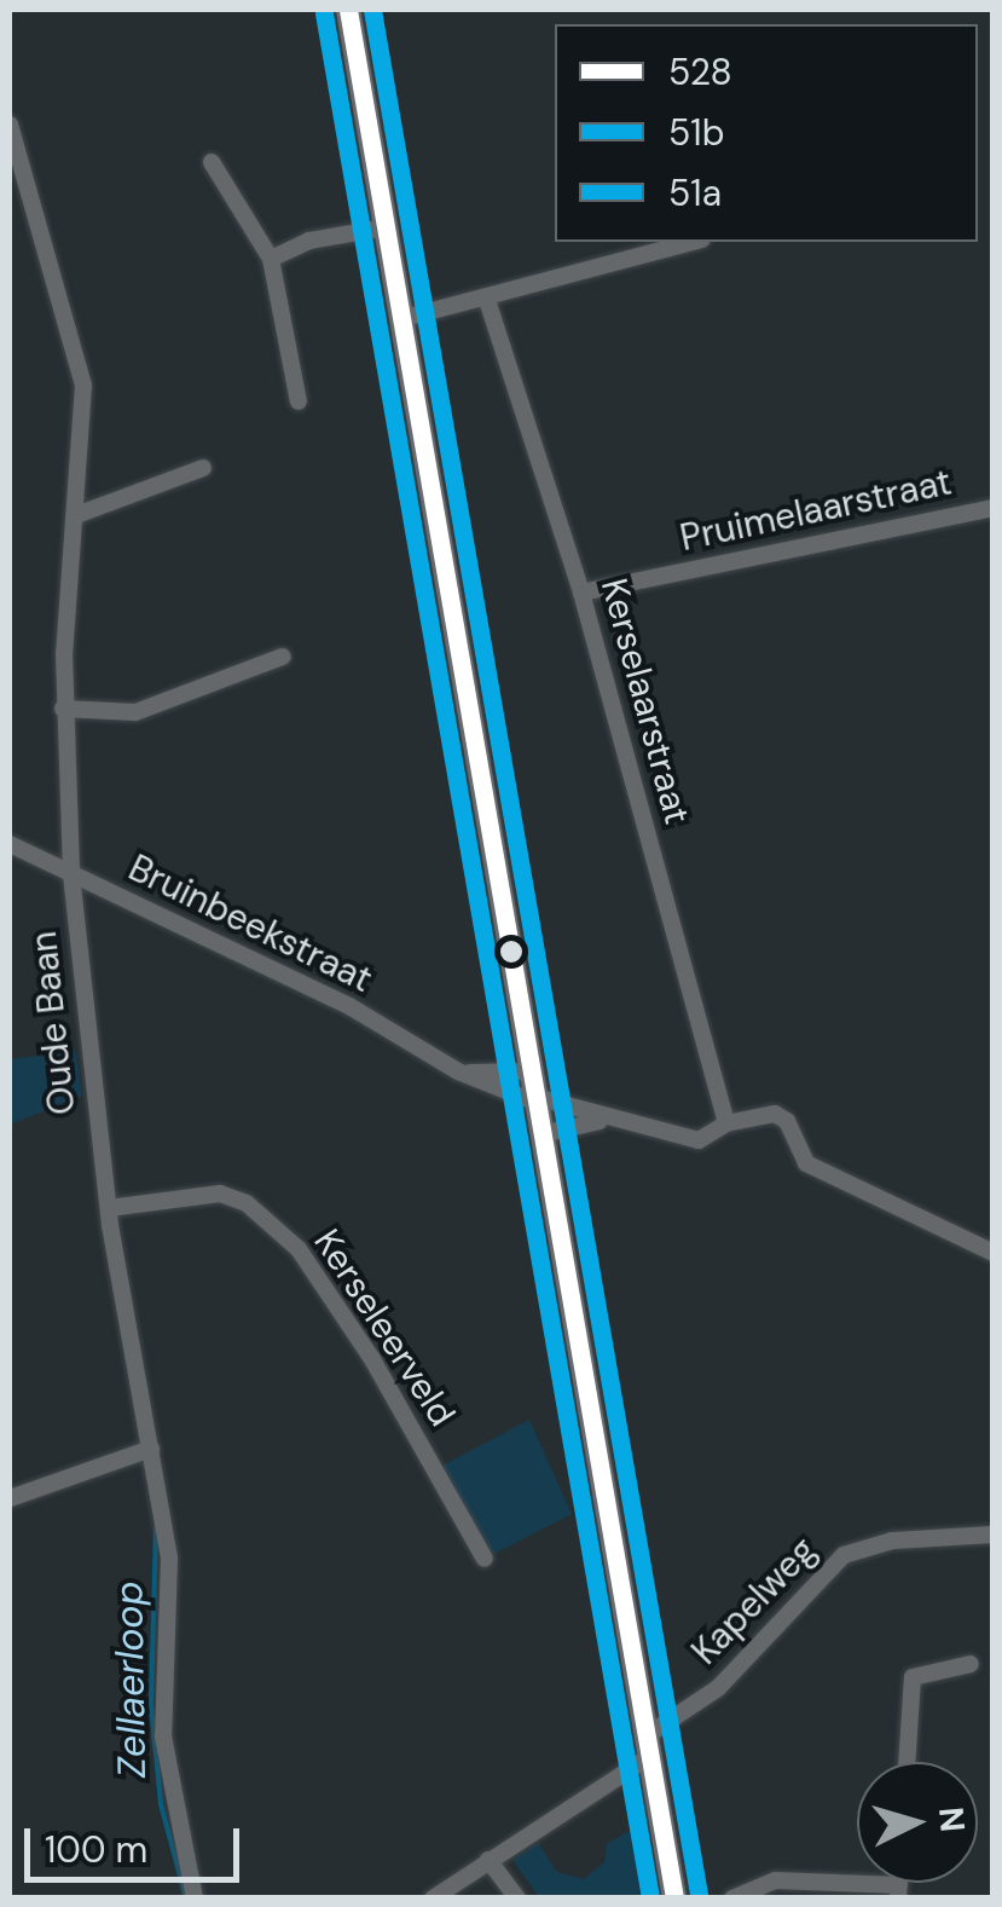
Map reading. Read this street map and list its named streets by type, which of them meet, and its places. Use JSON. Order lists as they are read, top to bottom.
{
  "streets": {
    "street": [
      "Pruimelaarstraat",
      "Kerselaarstraat",
      "Bruinbeekstraat",
      "Oude Baan",
      "Kerseleerveld",
      "Kapelweg"
    ]
  },
  "crossings": [
    ["Pruimelaarstraat", "Kerselaarstraat"],
    ["Bruinbeekstraat", "Oude Baan"],
    ["Oude Baan", "Kerseleerveld"]
  ],
  "water": ["Zellaerloop"],
  "lines": ["transit line 528", "transit line 51a", "transit line 51b"],
  "legend": ["528", "51b", "51a"],
  "scale_bar": "100 m",
  "north": "right"
}
